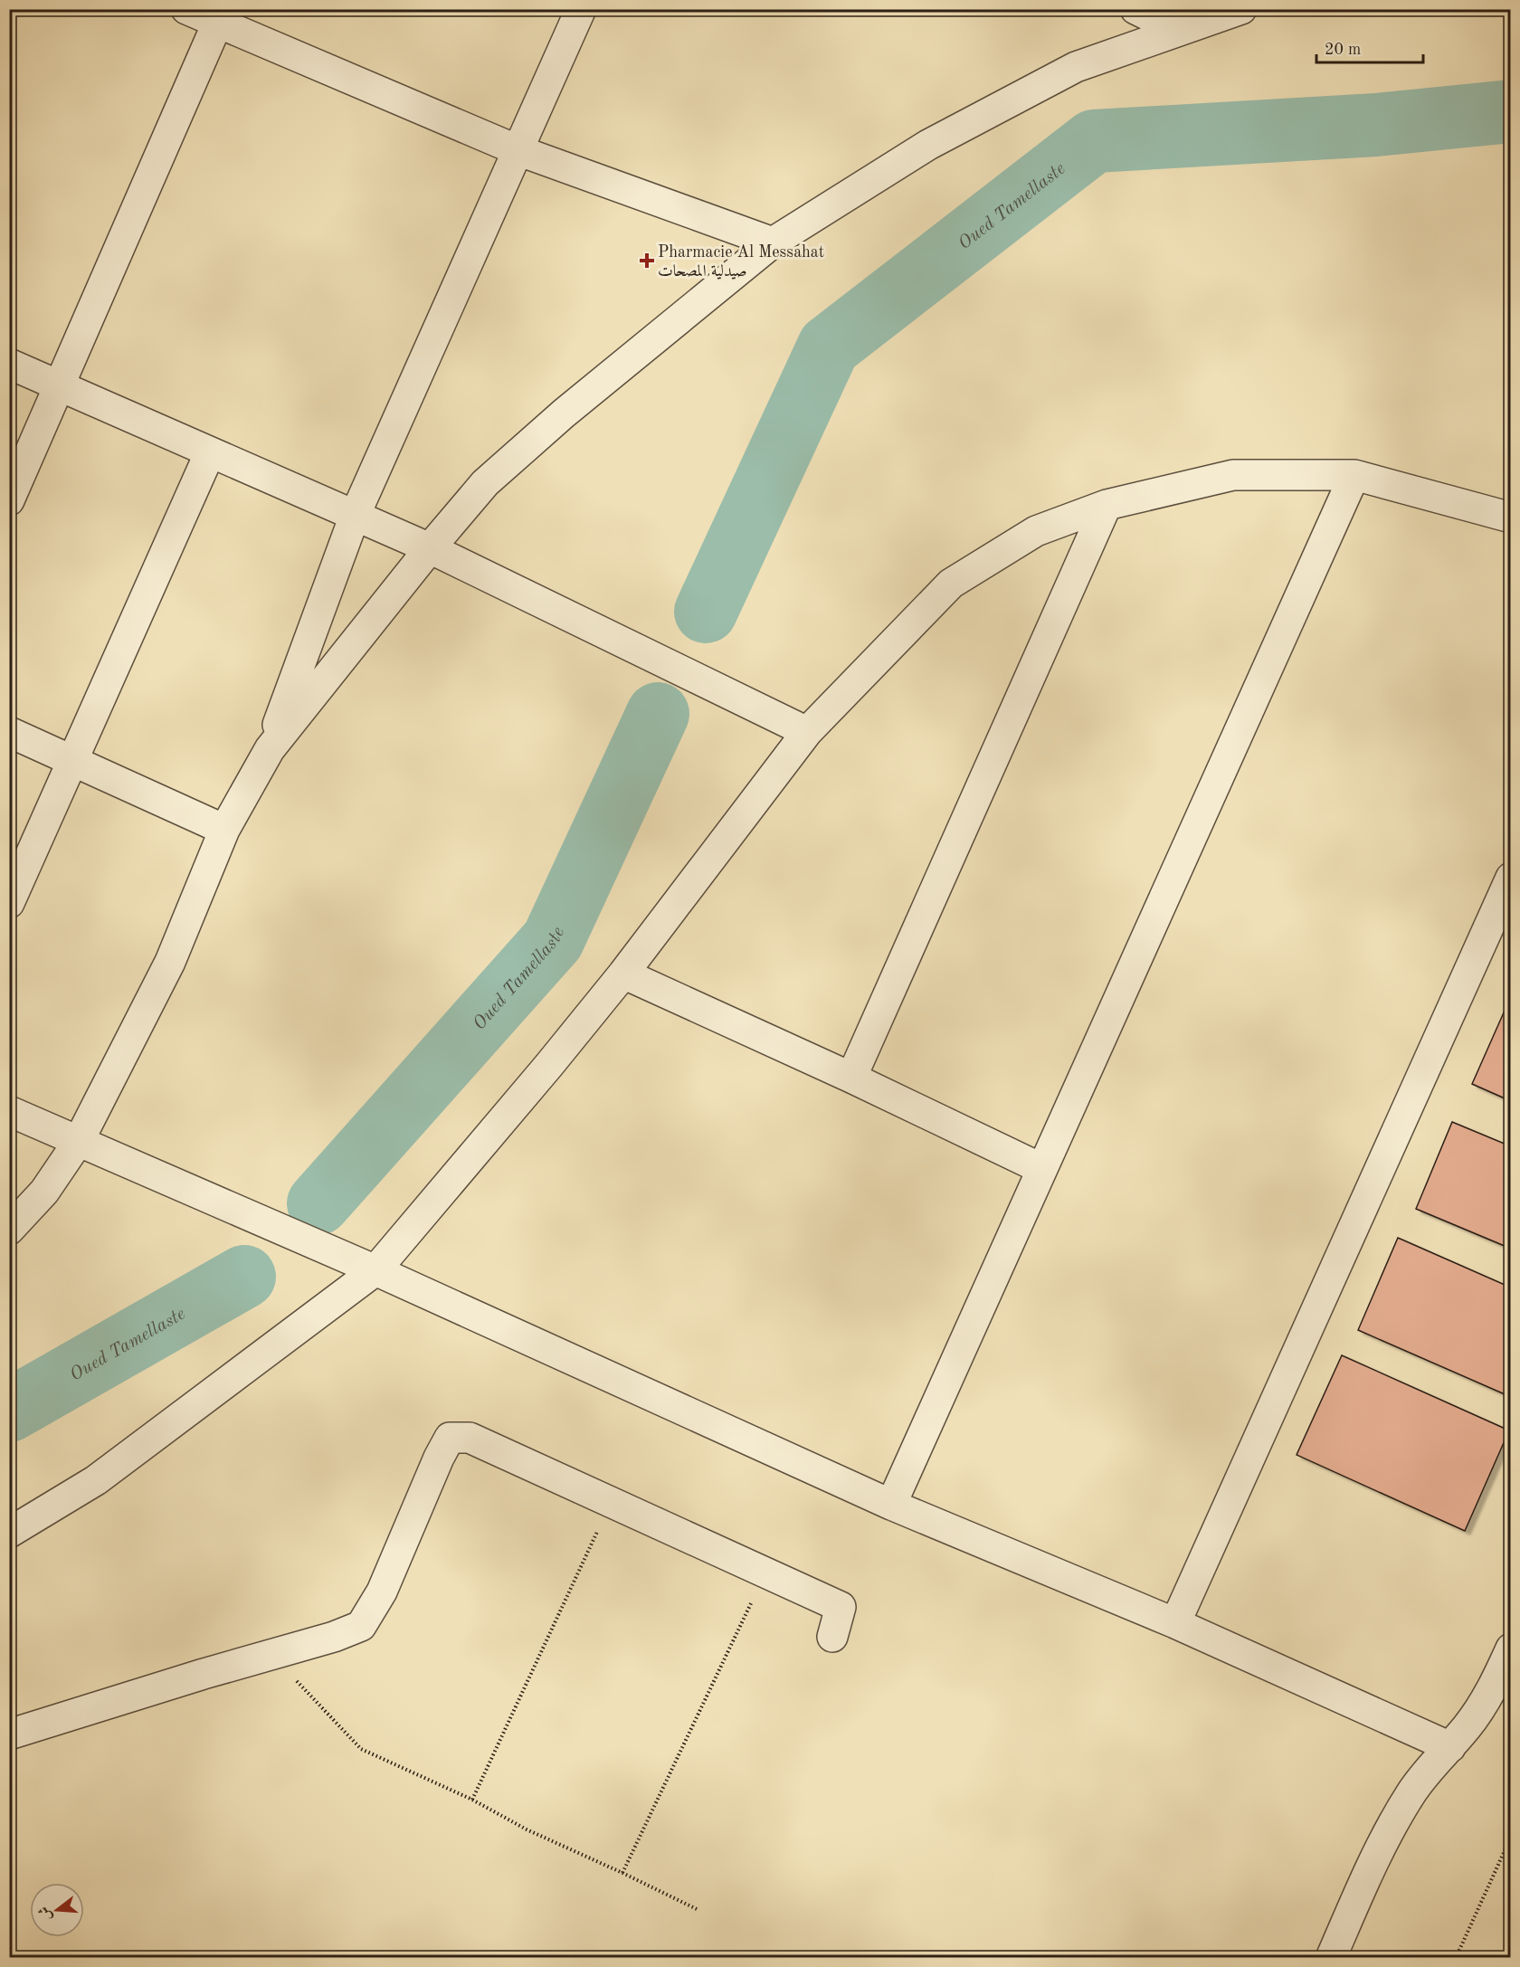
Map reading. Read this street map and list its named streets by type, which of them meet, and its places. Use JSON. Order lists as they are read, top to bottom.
{
  "water": ["Oued Tamellaste"],
  "places": {
    "health": ["Pharmacie Al Messahat صيدلية المصحات"]
  },
  "scale_bar": "20 m",
  "north": "left"
}
